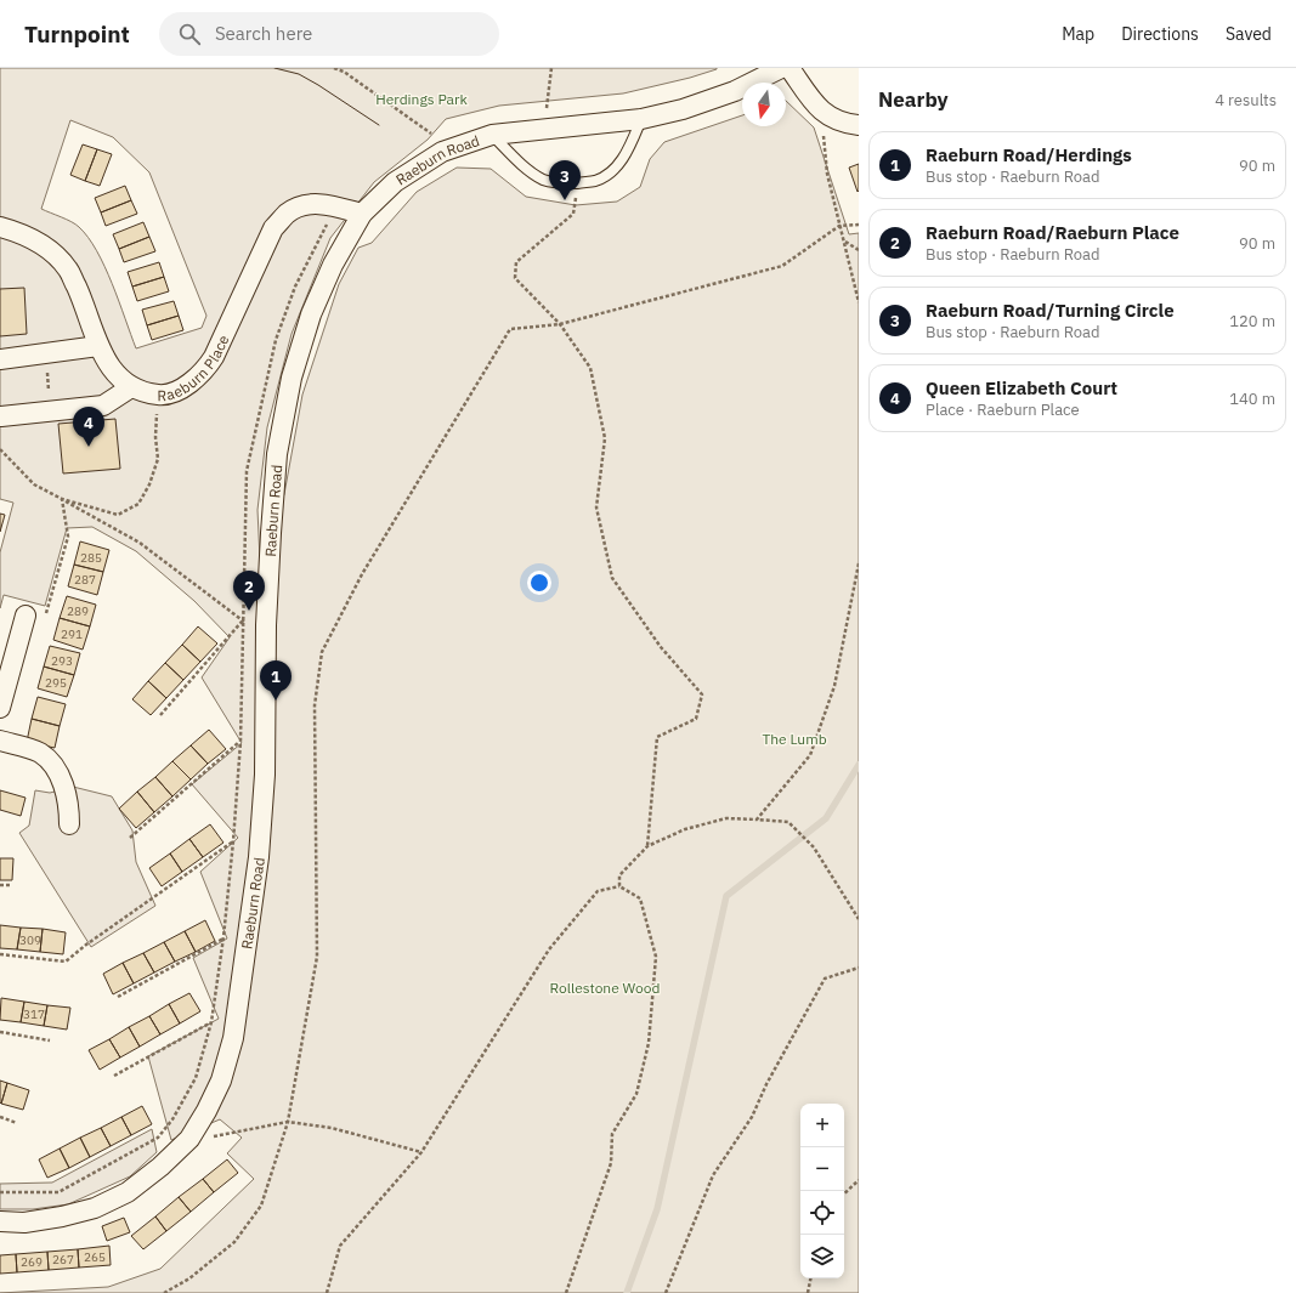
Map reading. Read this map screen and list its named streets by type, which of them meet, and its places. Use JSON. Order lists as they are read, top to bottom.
{
  "streets": {
    "street": ["Raeburn Road", "Raeburn Place"]
  },
  "crossings": [
    ["Raeburn Road", "Raeburn Place"]
  ],
  "parks": ["Herdings Park", "The Lumb", "Rollestone Wood"],
  "house_numbers": [
    "285",
    "287",
    "289",
    "291",
    "293",
    "295",
    "309",
    "317",
    "265",
    "267",
    "269"
  ],
  "north": "bottom",
  "page": {
    "header": "Turnpoint",
    "search": "Search here",
    "nav": ["Map", "Directions", "Saved"],
    "heading": ["Nearby", "4 results"],
    "list": [
      {
        "mark": "1",
        "name": "Raeburn Road/Herdings",
        "note": "Bus stop · Raeburn Road",
        "value": "90 m"
      },
      {
        "mark": "2",
        "name": "Raeburn Road/Raeburn Place",
        "note": "Bus stop · Raeburn Road",
        "value": "90 m"
      },
      {
        "mark": "3",
        "name": "Raeburn Road/Turning Circle",
        "note": "Bus stop · Raeburn Road",
        "value": "120 m"
      },
      {
        "mark": "4",
        "name": "Queen Elizabeth Court",
        "note": "Place · Raeburn Place",
        "value": "140 m"
      }
    ],
    "pins": [
      "3",
      "4",
      "2",
      "1"
    ],
    "map_buttons": ["+", "−"]
  }
}
